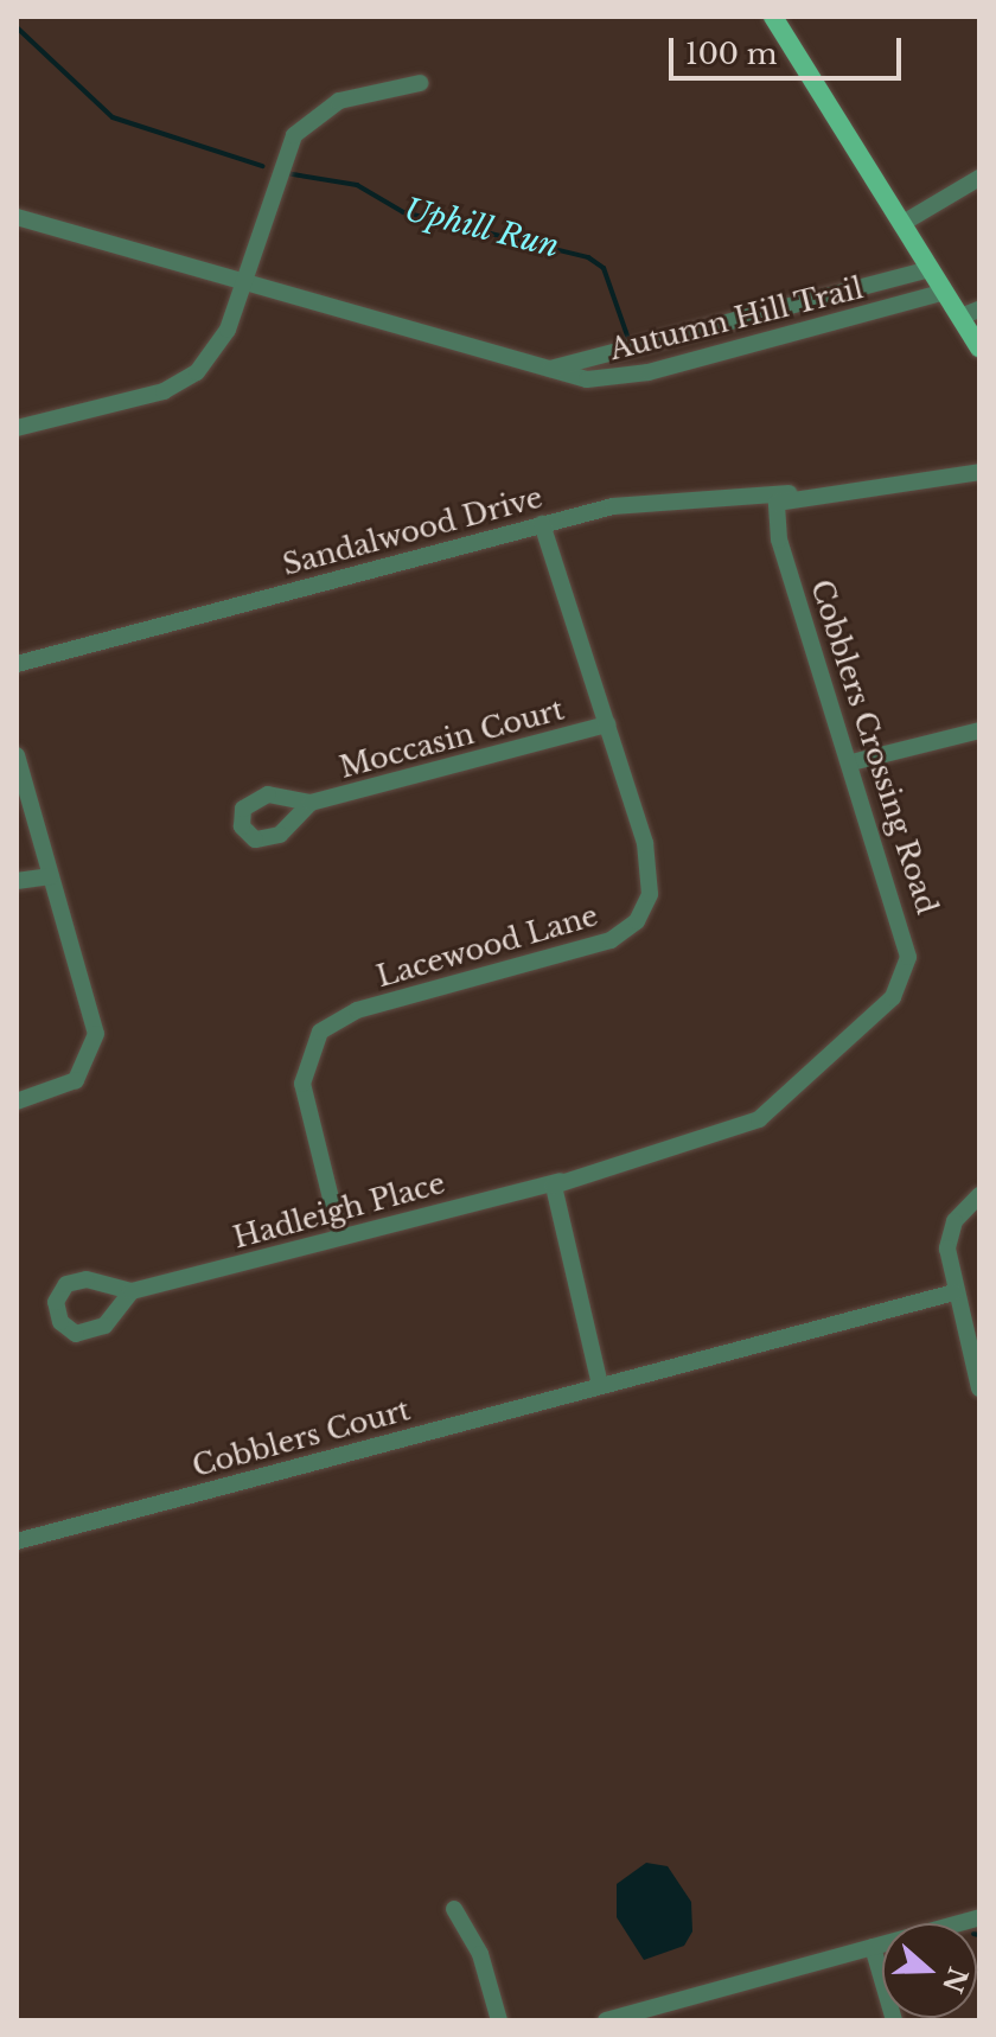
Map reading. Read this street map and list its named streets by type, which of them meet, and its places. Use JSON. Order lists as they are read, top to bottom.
{
  "streets": {
    "street": [
      "Autumn Hill Trail",
      "Sandalwood Drive",
      "Moccasin Court",
      "Cobblers Crossing Road",
      "Lacewood Lane",
      "Hadleigh Place",
      "Cobblers Court"
    ]
  },
  "crossings": [
    ["Sandalwood Drive", "Cobblers Crossing Road"],
    ["Sandalwood Drive", "Lacewood Lane"],
    ["Moccasin Court", "Lacewood Lane"],
    ["Cobblers Crossing Road", "Hadleigh Place"],
    ["Lacewood Lane", "Hadleigh Place"]
  ],
  "water": ["Uphill Run"],
  "scale_bar": "100 m",
  "north": "right"
}
